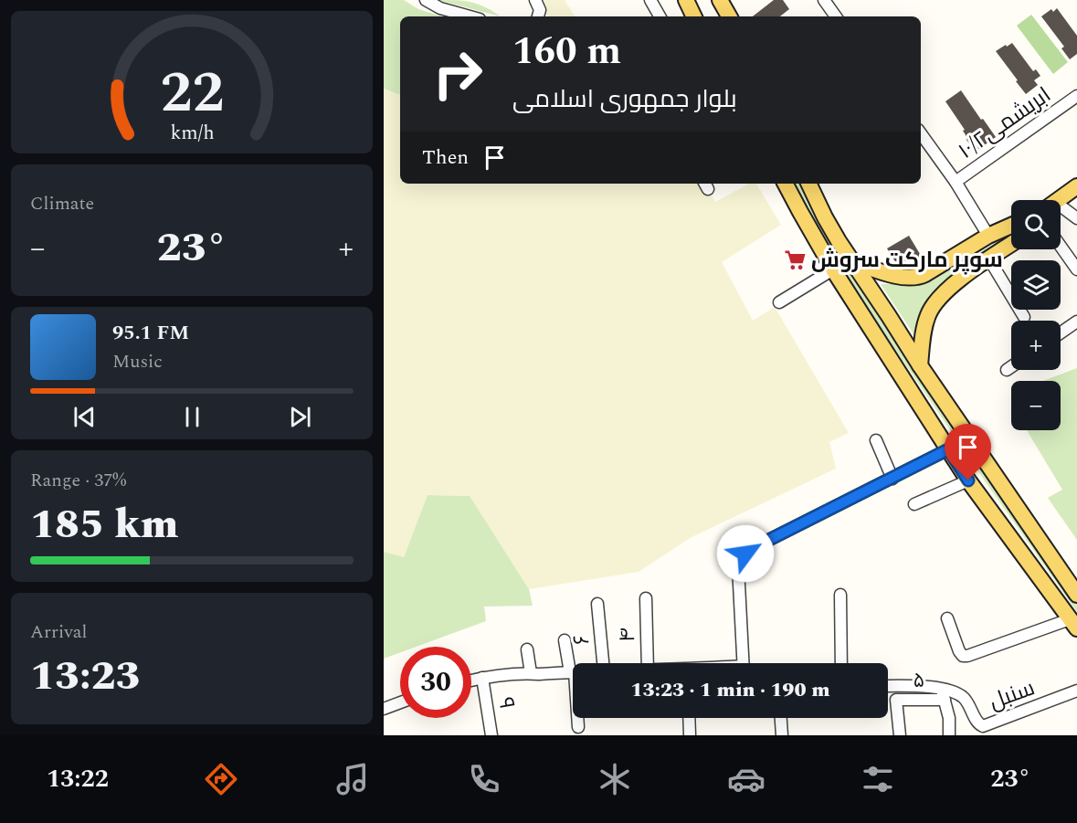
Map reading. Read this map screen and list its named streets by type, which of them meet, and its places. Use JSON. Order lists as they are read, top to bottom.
{
  "streets": {
    "street": [
      "۱۰/۲ابریشمی",
      "۴",
      "۶",
      "۵",
      "سنبل",
      "۹"
    ]
  },
  "crossings": [
    ["۵", "سنبل"]
  ],
  "places": {
    "supermarket": ["سوپر مارکت سروش"]
  },
  "page": {
    "turn": ["160 m", "بلوار جمهوری اسلامی"],
    "then": "Then",
    "tile": [
      "Climate",
      ["Range · 37%", "185 km"],
      ["Arrival", "13:23"]
    ],
    "map_buttons": ["+", "−"],
    "heat": ["−", "23°", "+"],
    "song": ["95.1 FM", "Music"],
    "limit": "30",
    "trip": "13:23 · 1 min · 190 m",
    "tabs": ["13:22", "23°"],
    "gauge": ["22", "km/h"]
  }
}
